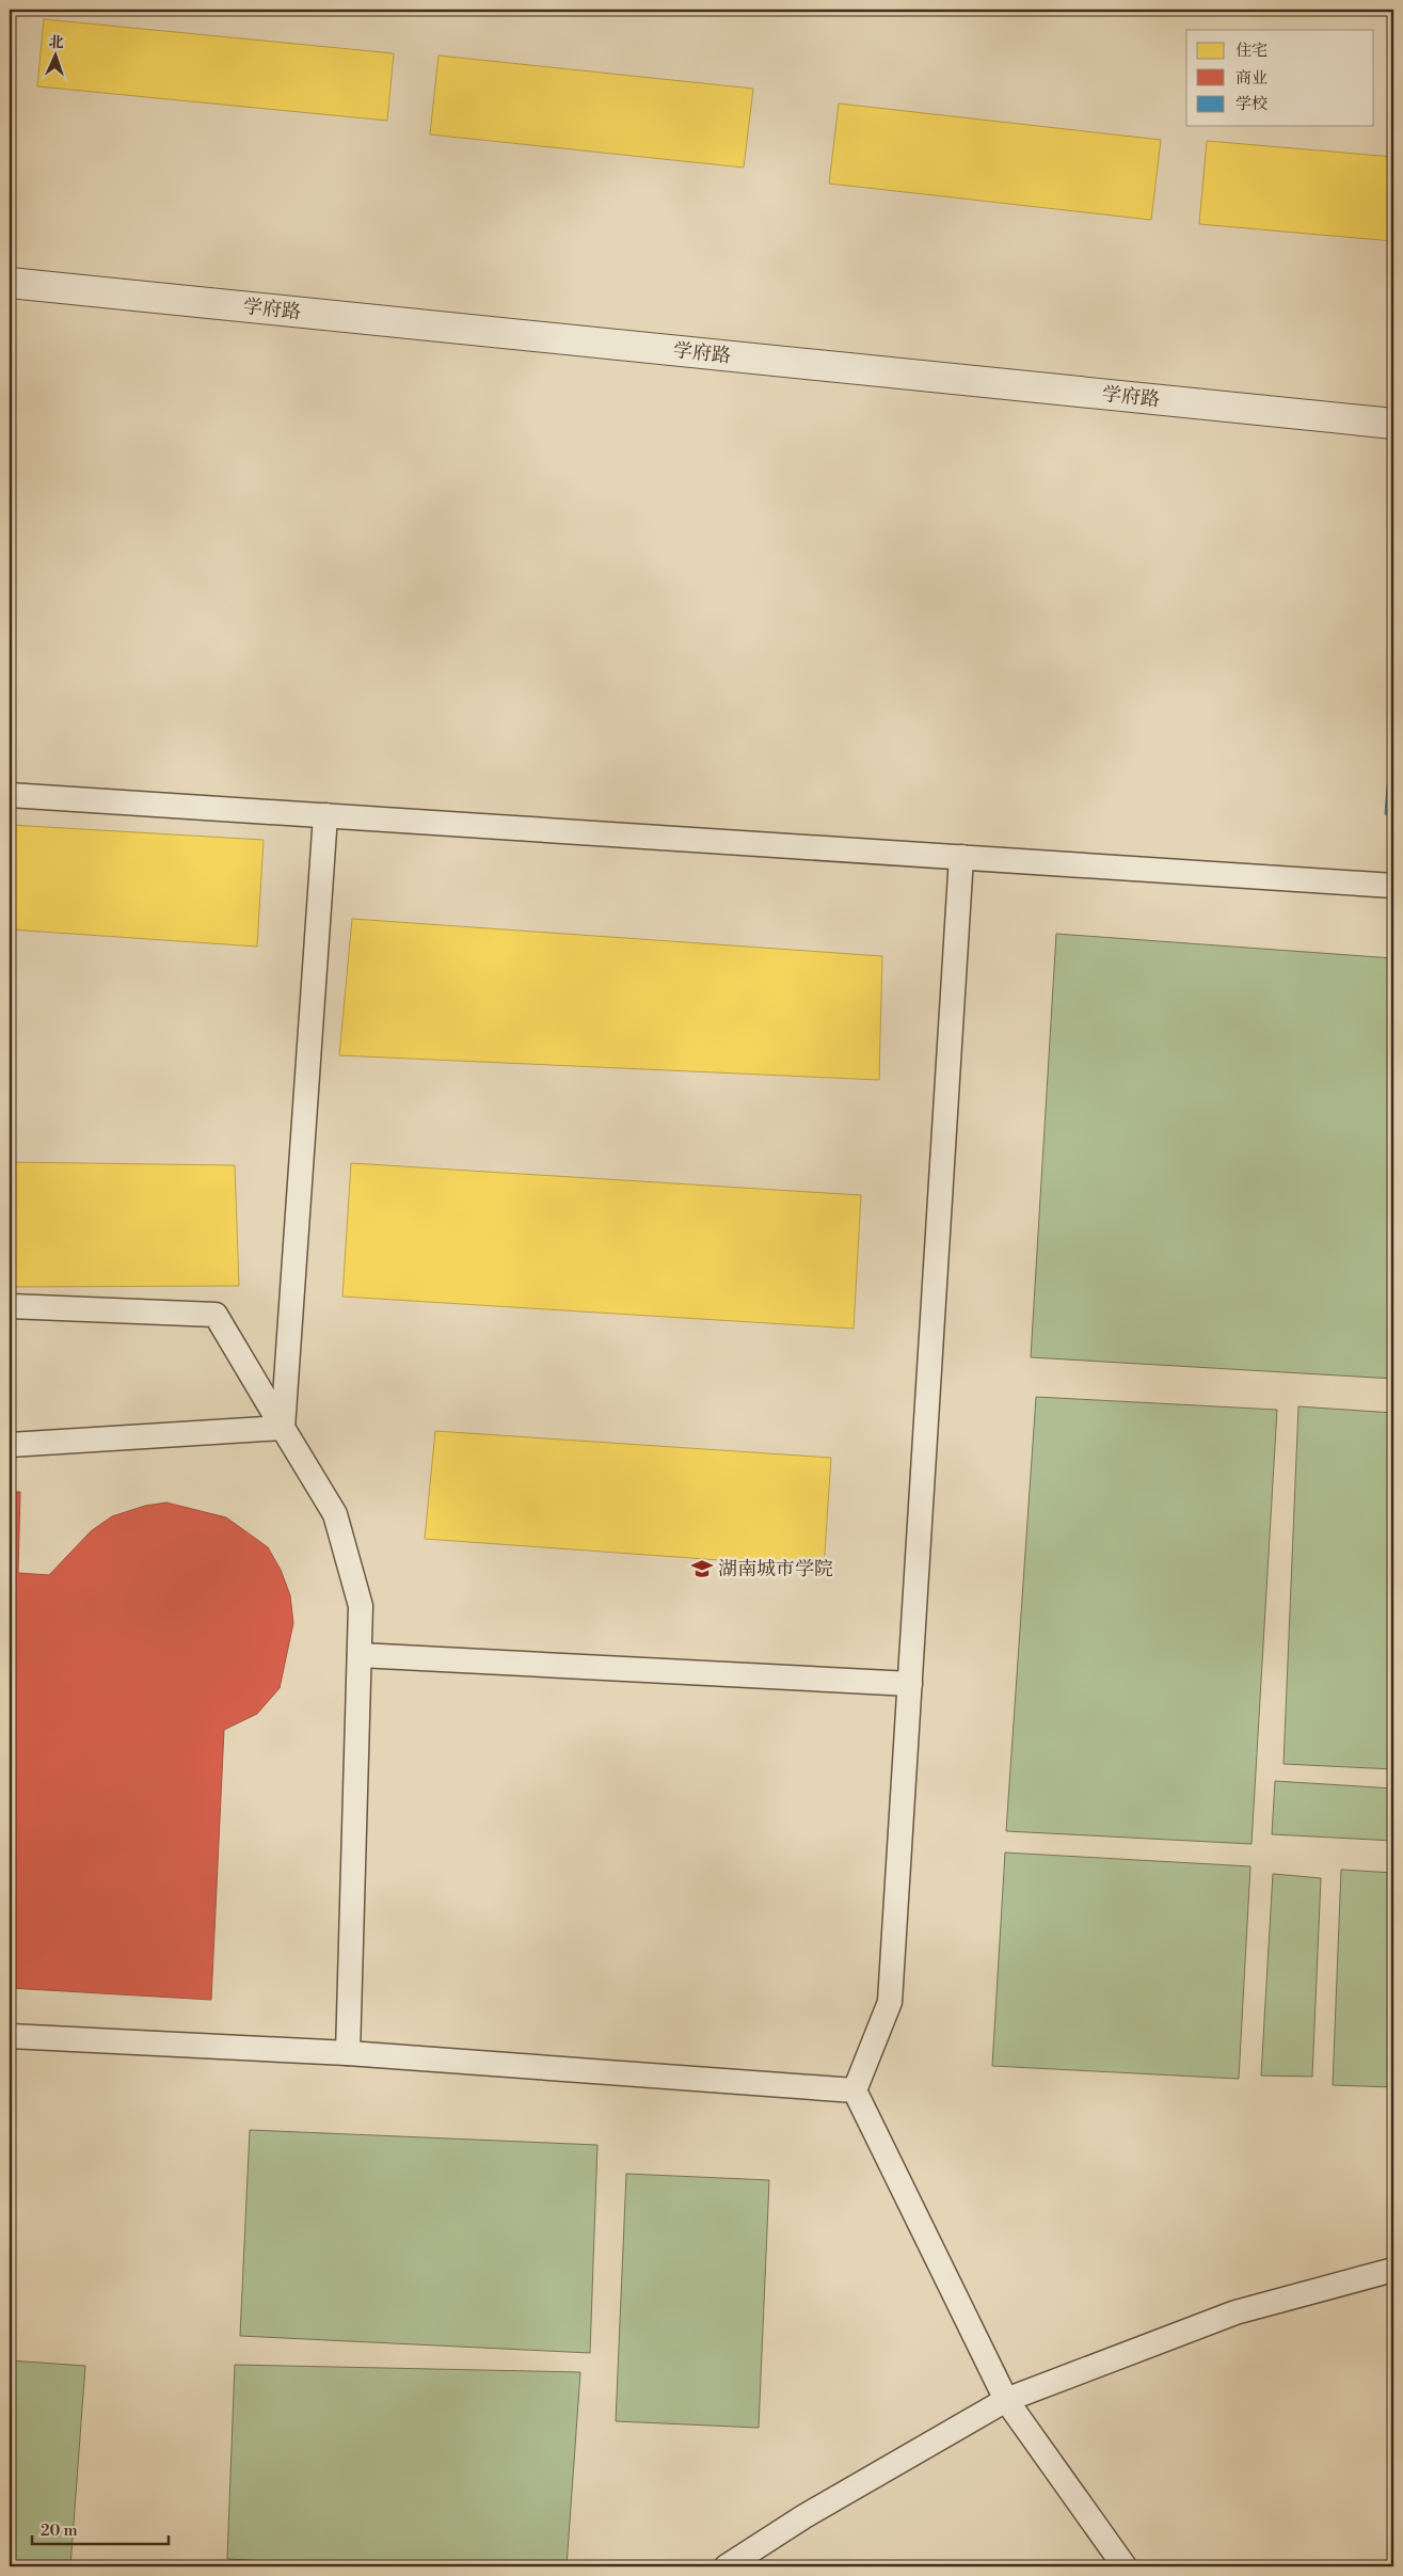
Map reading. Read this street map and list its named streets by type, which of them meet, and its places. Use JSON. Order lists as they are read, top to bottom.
{
  "streets": {
    "street": ["学府路"]
  },
  "places": {
    "school or university": ["湖南城市学院"]
  },
  "legend": ["住宅", "商业", "学校"],
  "scale_bar": "20 m",
  "north": "top"
}
